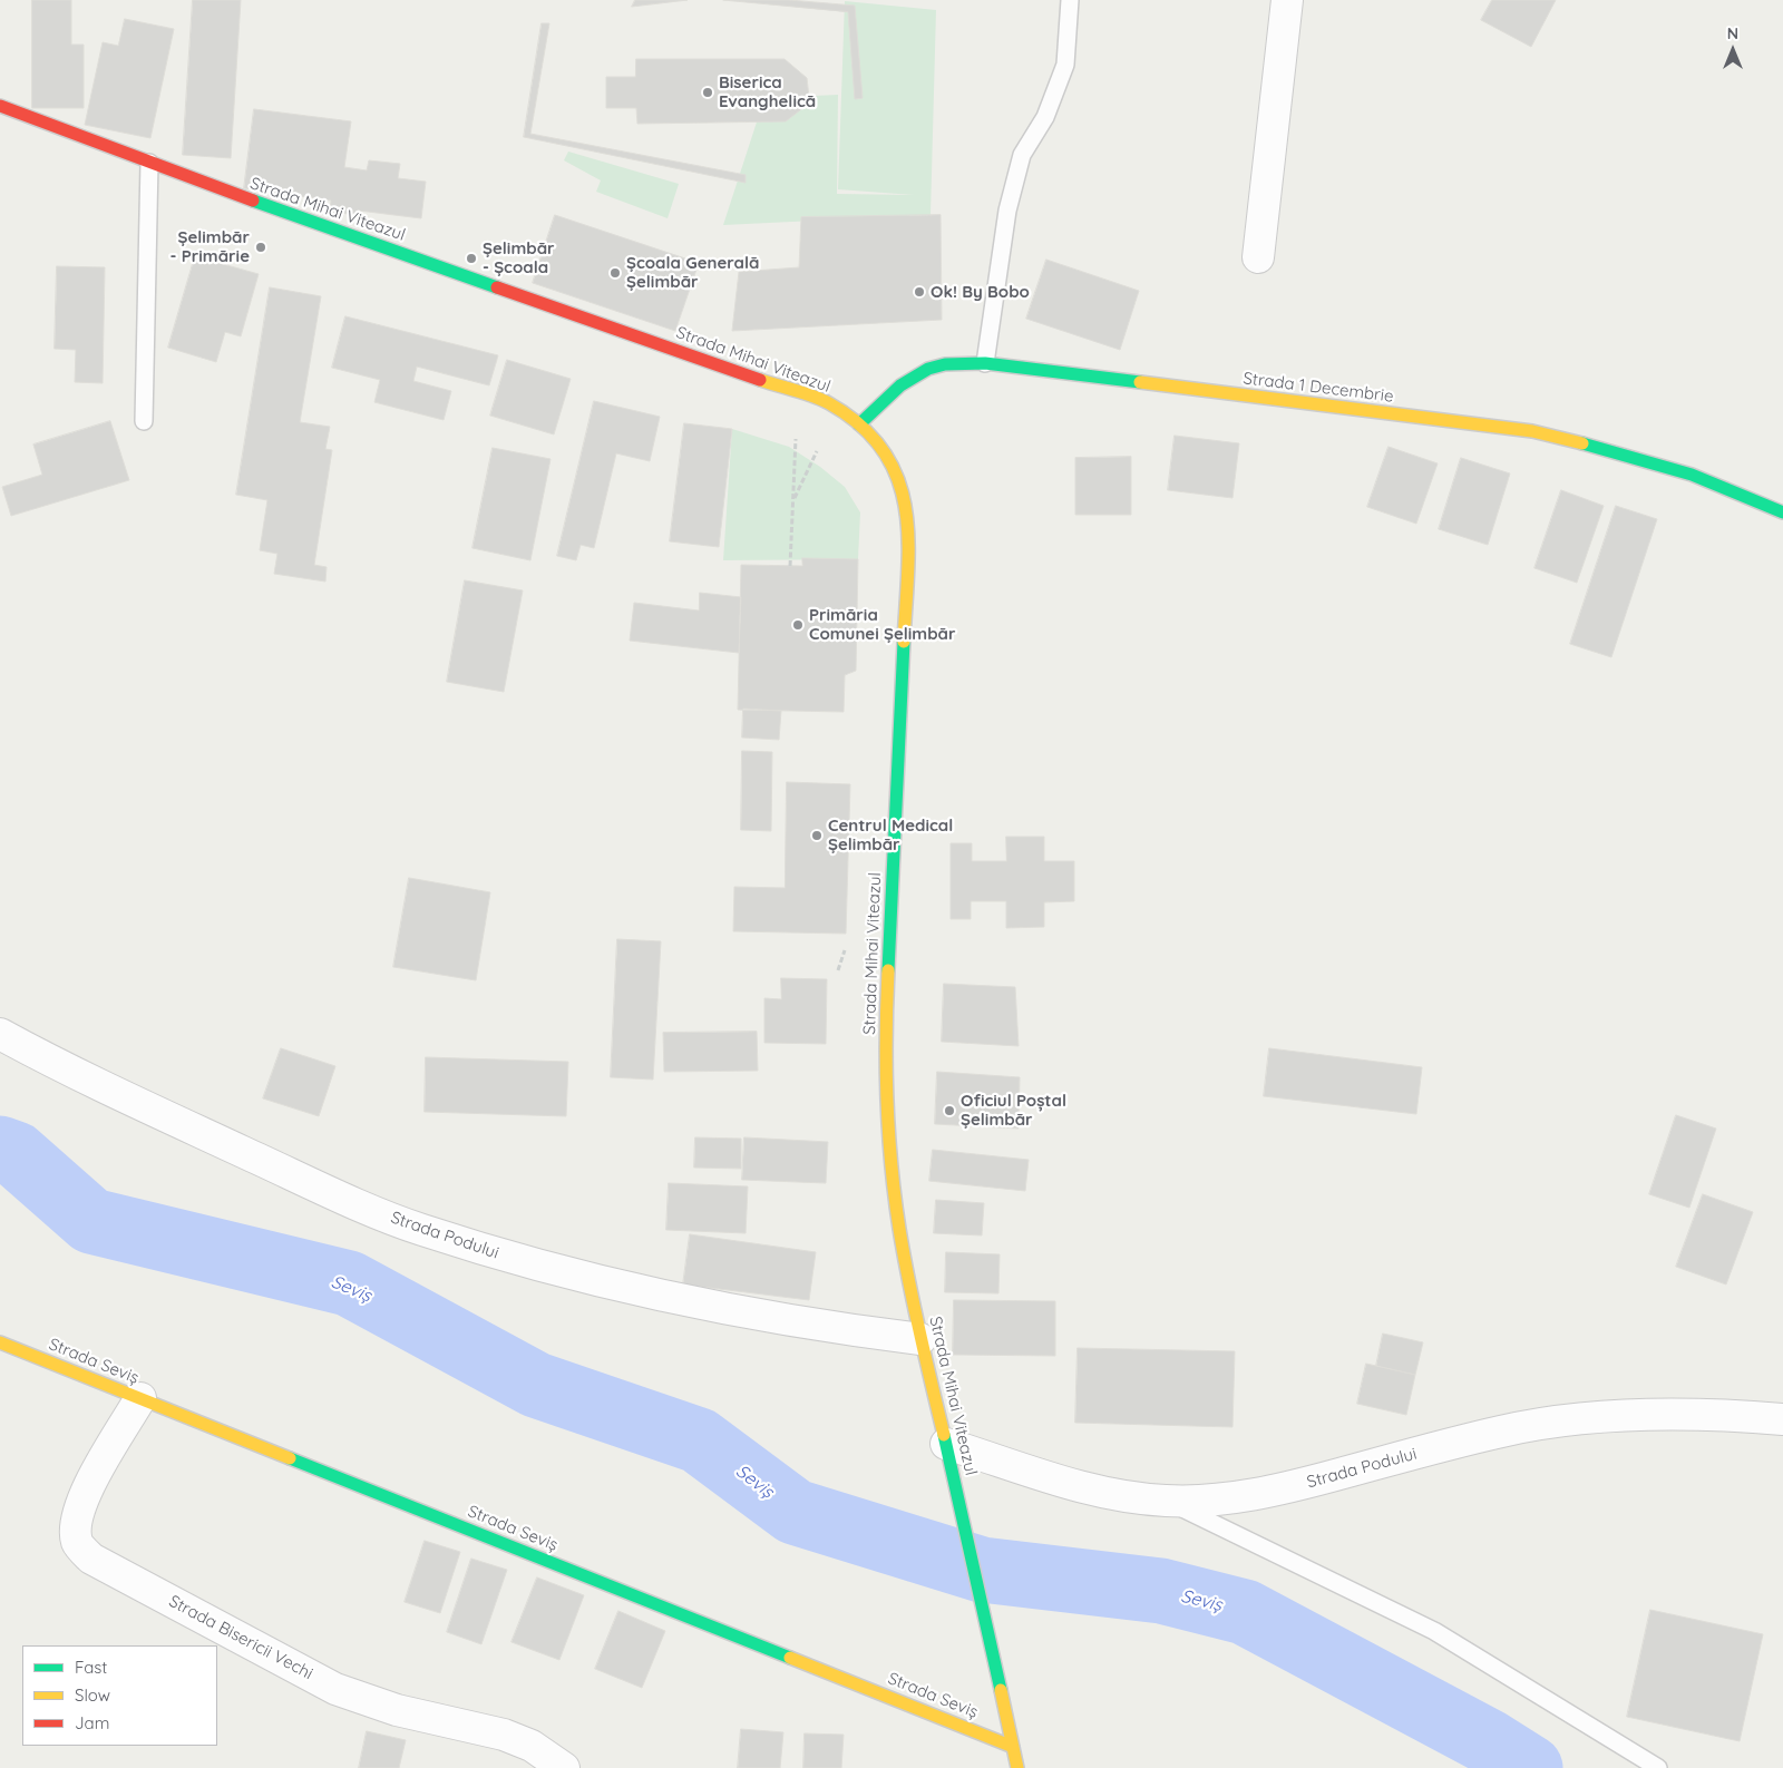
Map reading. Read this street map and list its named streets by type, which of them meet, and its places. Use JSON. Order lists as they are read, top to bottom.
{
  "streets": {
    "main road": ["Strada Mihai Viteazul", "Strada 1 Decembrie", "Strada Seviș"],
    "street": ["Strada Podului", "Strada Bisericii Vechi"]
  },
  "crossings": [
    ["Strada Mihai Viteazul", "Strada 1 Decembrie"],
    ["Strada Mihai Viteazul", "Strada Podului"],
    ["Strada Mihai Viteazul", "Strada Seviș"],
    ["Strada Seviș", "Strada Bisericii Vechi"]
  ],
  "water": ["Seviș"],
  "places": [
    "Biserica Evanghelică",
    "Șelimbăr - Primărie",
    "Șelimbăr - Școala",
    "Școala Generală Șelimbăr",
    "Ok! By Bobo",
    "Primăria Comunei Șelimbăr",
    "Centrul Medical Șelimbăr",
    "Oficiul Poștal Șelimbăr"
  ],
  "legend": ["Fast", "Slow", "Jam"],
  "north": "top"
}
